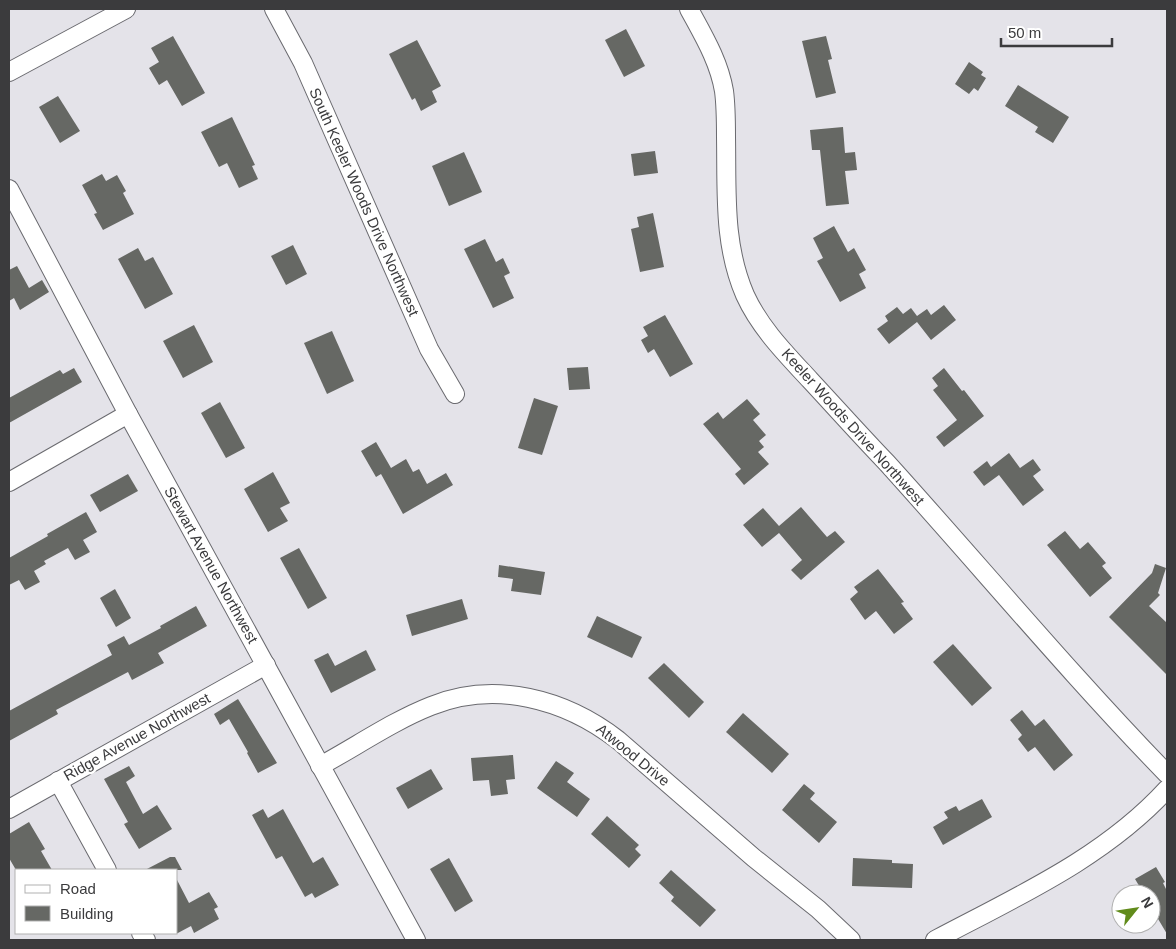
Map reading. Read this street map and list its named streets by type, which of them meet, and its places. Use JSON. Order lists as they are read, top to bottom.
{
  "streets": {
    "street": [
      "South Keeler Woods Drive Northwest",
      "Keeler Woods Drive Northwest",
      "Stewart Avenue Northwest",
      "Ridge Avenue Northwest",
      "Atwood Drive"
    ]
  },
  "crossings": [
    ["Stewart Avenue Northwest", "Ridge Avenue Northwest"],
    ["Stewart Avenue Northwest", "Atwood Drive"]
  ],
  "legend": ["Road", "Building"],
  "scale_bar": "50 m",
  "north": "top right"
}
